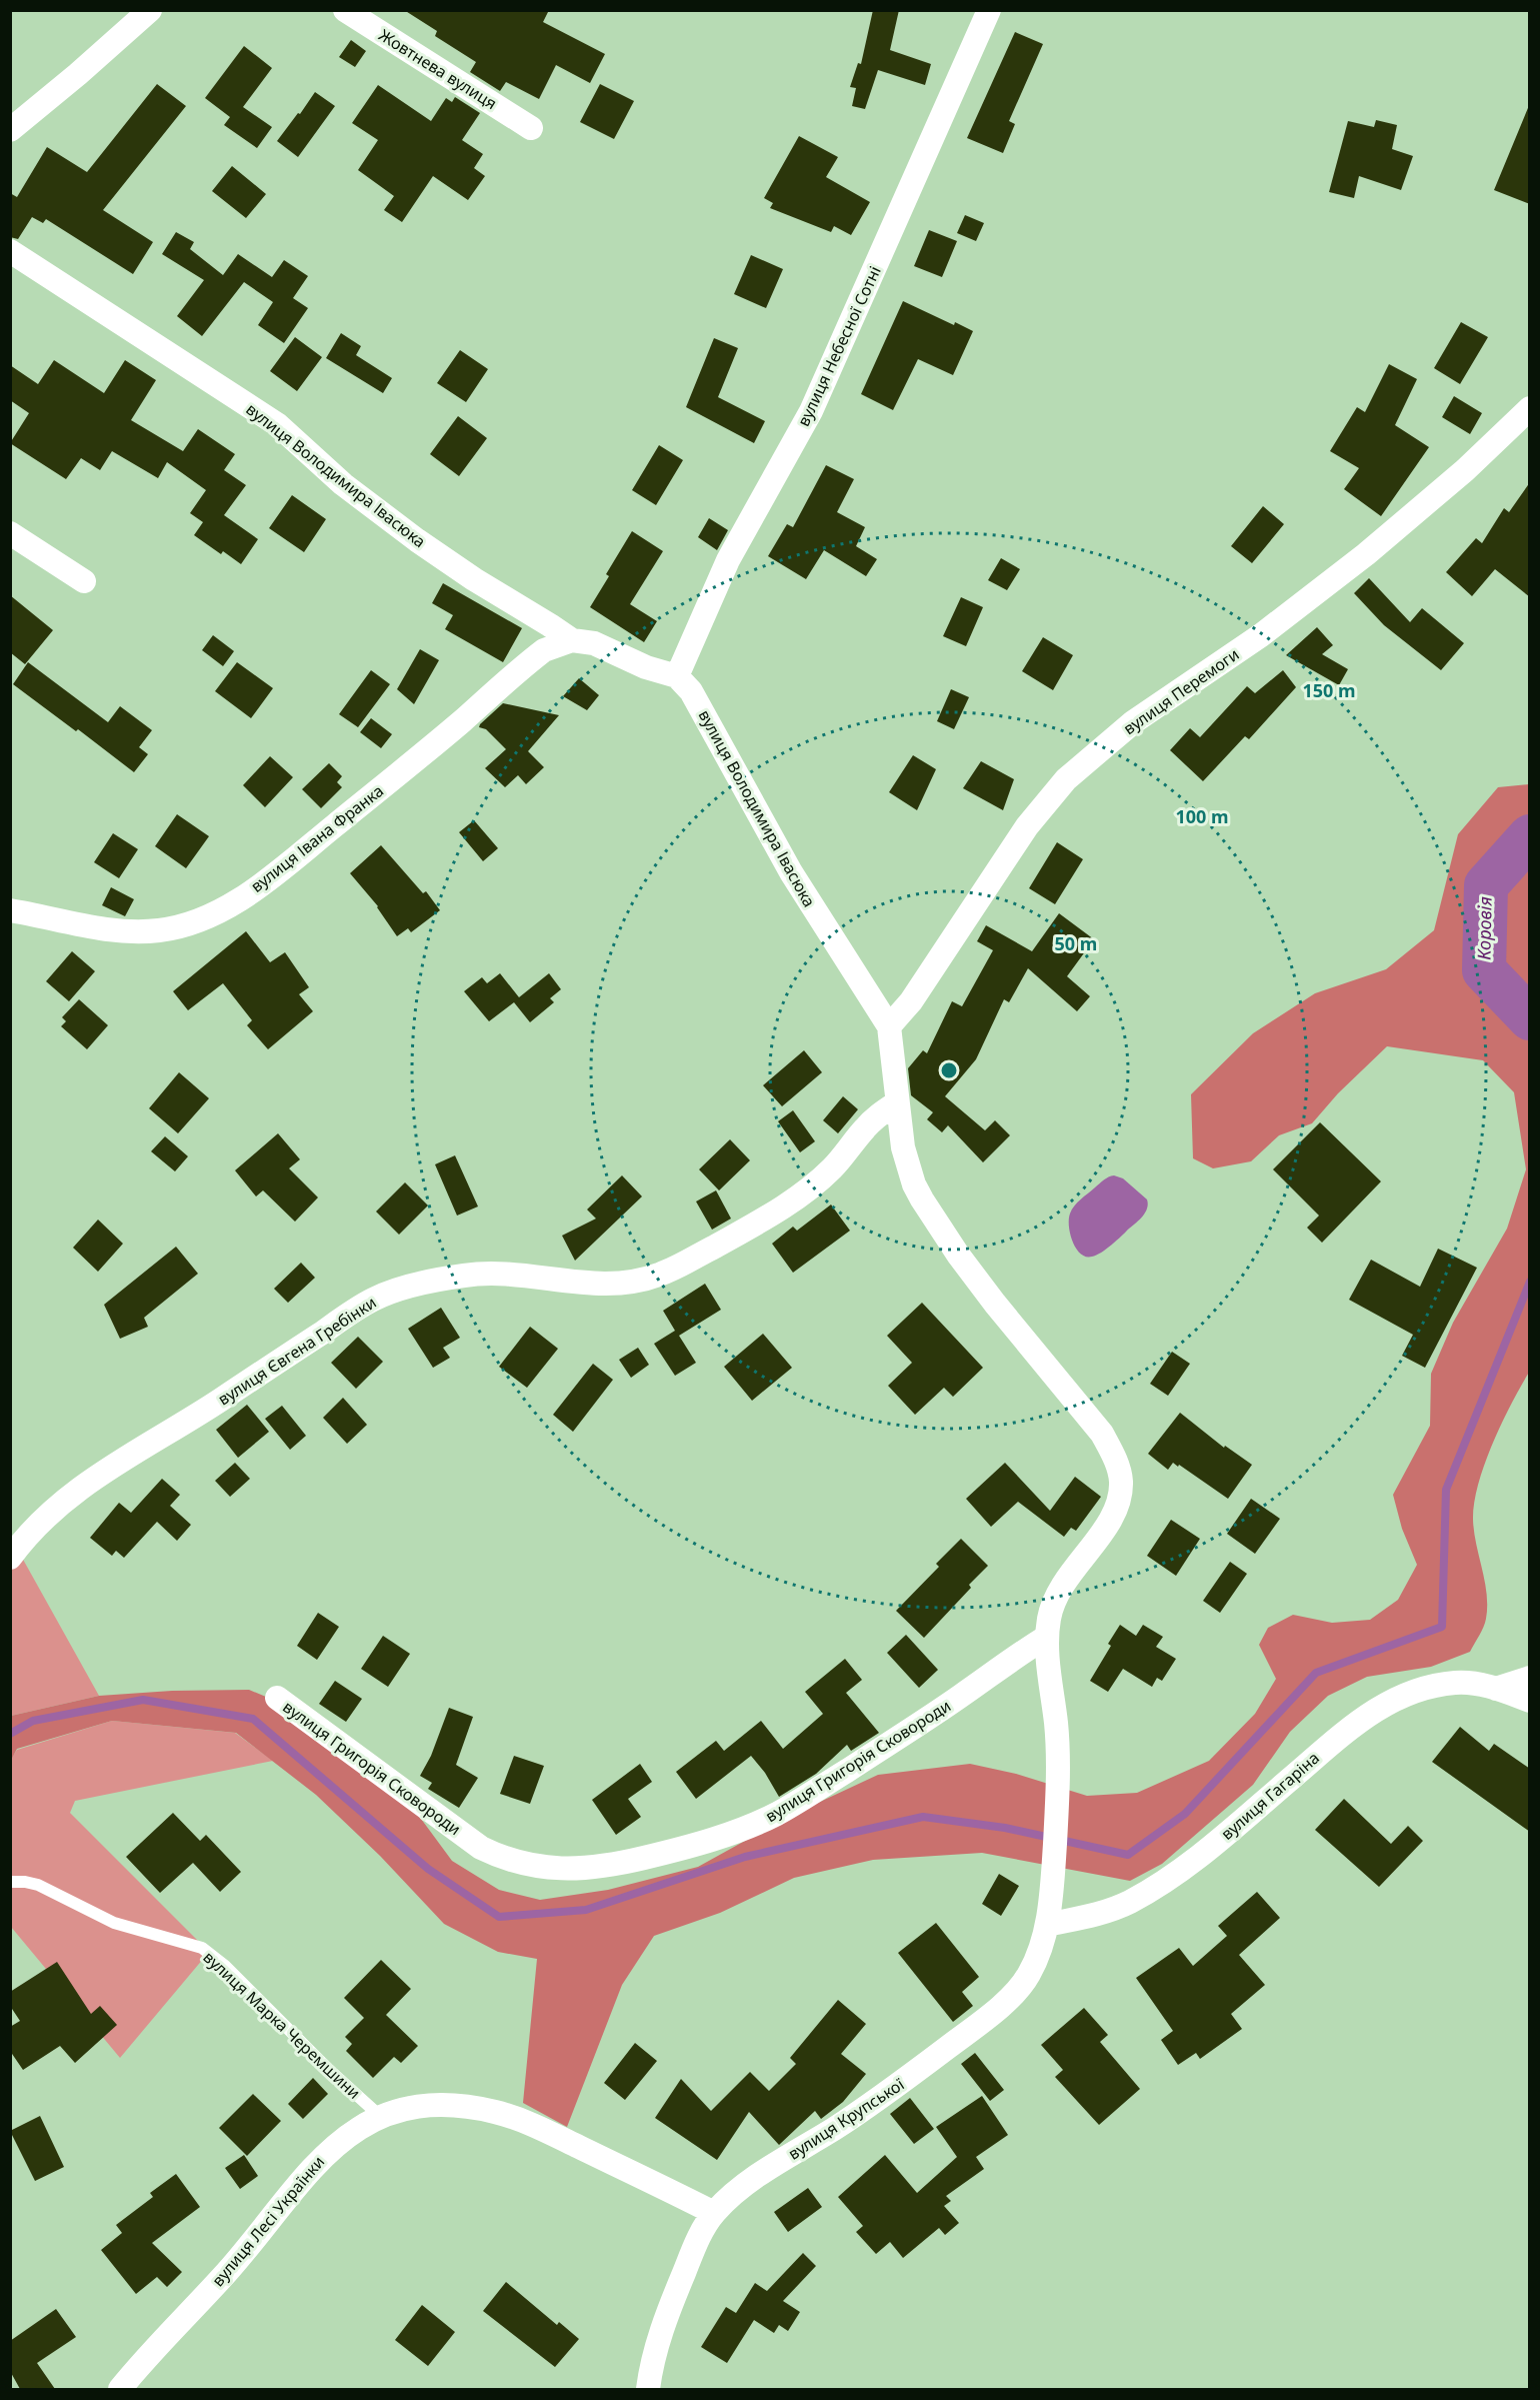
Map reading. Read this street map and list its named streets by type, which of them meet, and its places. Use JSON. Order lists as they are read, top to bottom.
{
  "streets": {
    "street": [
      "Жовтнева вулиця",
      "вулиця Небесної Сотні",
      "вулиця Володимира Івасюка",
      "вулиця Перемоги",
      "вулиця Івана Франка",
      "вулиця Євгена Гребінки",
      "вулиця Григорія Сковороди",
      "вулиця Гагаріна",
      "вулиця Крупської",
      "вулиця Лесі Українки"
    ],
    "lane": ["вулиця Марка Черемшини"]
  },
  "crossings": [
    ["вулиця Небесної Сотні", "вулиця Володимира Івасюка"],
    ["вулиця Володимира Івасюка", "вулиця Перемоги"],
    ["вулиця Володимира Івасюка", "вулиця Івана Франка"],
    ["вулиця Григорія Сковороди", "вулиця Крупської"],
    ["вулиця Гагаріна", "вулиця Крупської"],
    ["вулиця Марка Черемшини", "вулиця Лесі Українки"],
    ["вулиця Крупської", "вулиця Лесі Українки"]
  ],
  "water": ["Коровія"],
  "rings": ["150 m", "100 m", "50 m"]
}
